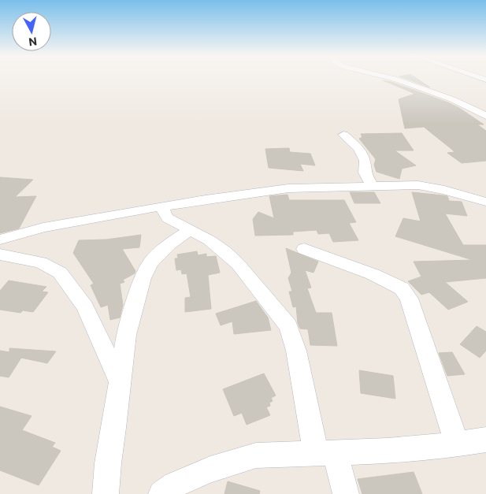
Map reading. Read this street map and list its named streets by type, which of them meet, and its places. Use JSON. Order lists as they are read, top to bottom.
{
  "north": "bottom"
}
